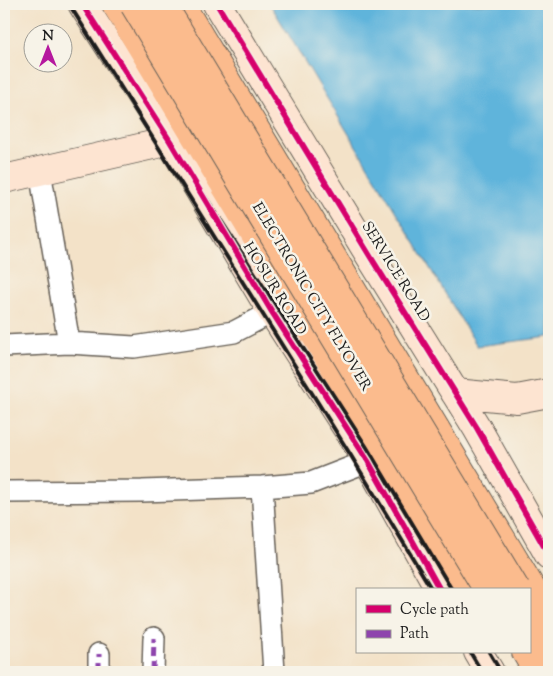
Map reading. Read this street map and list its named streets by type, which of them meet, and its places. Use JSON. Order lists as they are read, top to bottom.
{
  "streets": {
    "highway": ["HOSUR ROAD", "ELECTRONIC CITY FLYOVER"],
    "street": ["SERVICE ROAD"]
  },
  "legend": ["Cycle path", "Path"],
  "north": "top"
}
